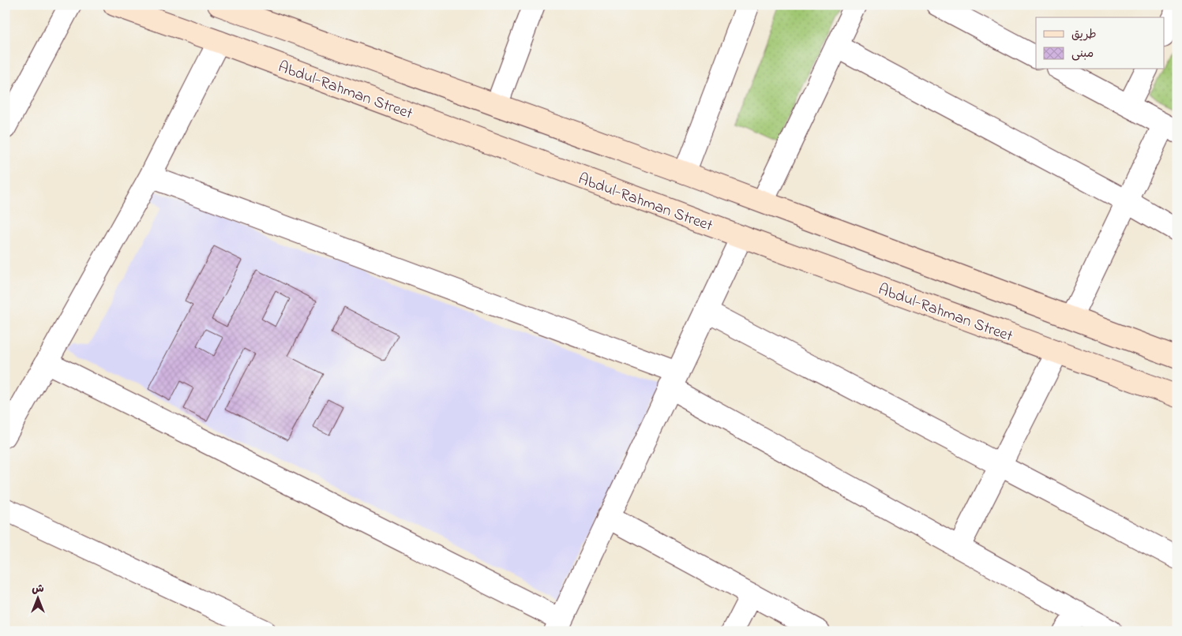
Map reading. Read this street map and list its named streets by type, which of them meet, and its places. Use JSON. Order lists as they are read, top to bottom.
{
  "streets": {
    "main road": ["Abdul-Rahman Street"]
  },
  "legend": ["طريق", "مبنى"],
  "north": "top"
}
